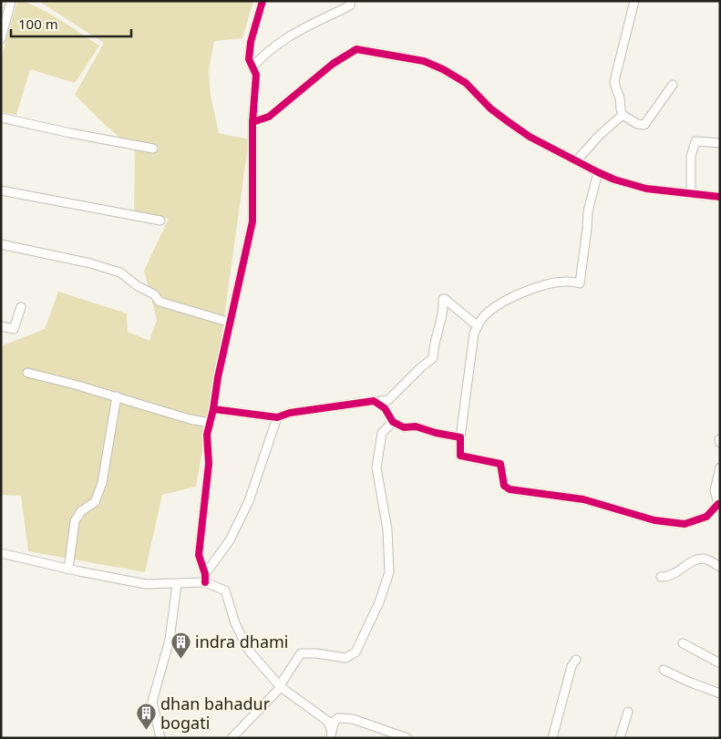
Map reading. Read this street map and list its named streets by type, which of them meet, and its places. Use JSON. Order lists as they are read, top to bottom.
{
  "places": {
    "building": ["indra dhami", "dhan bahadur bogati"]
  },
  "scale_bar": "100 m"
}
